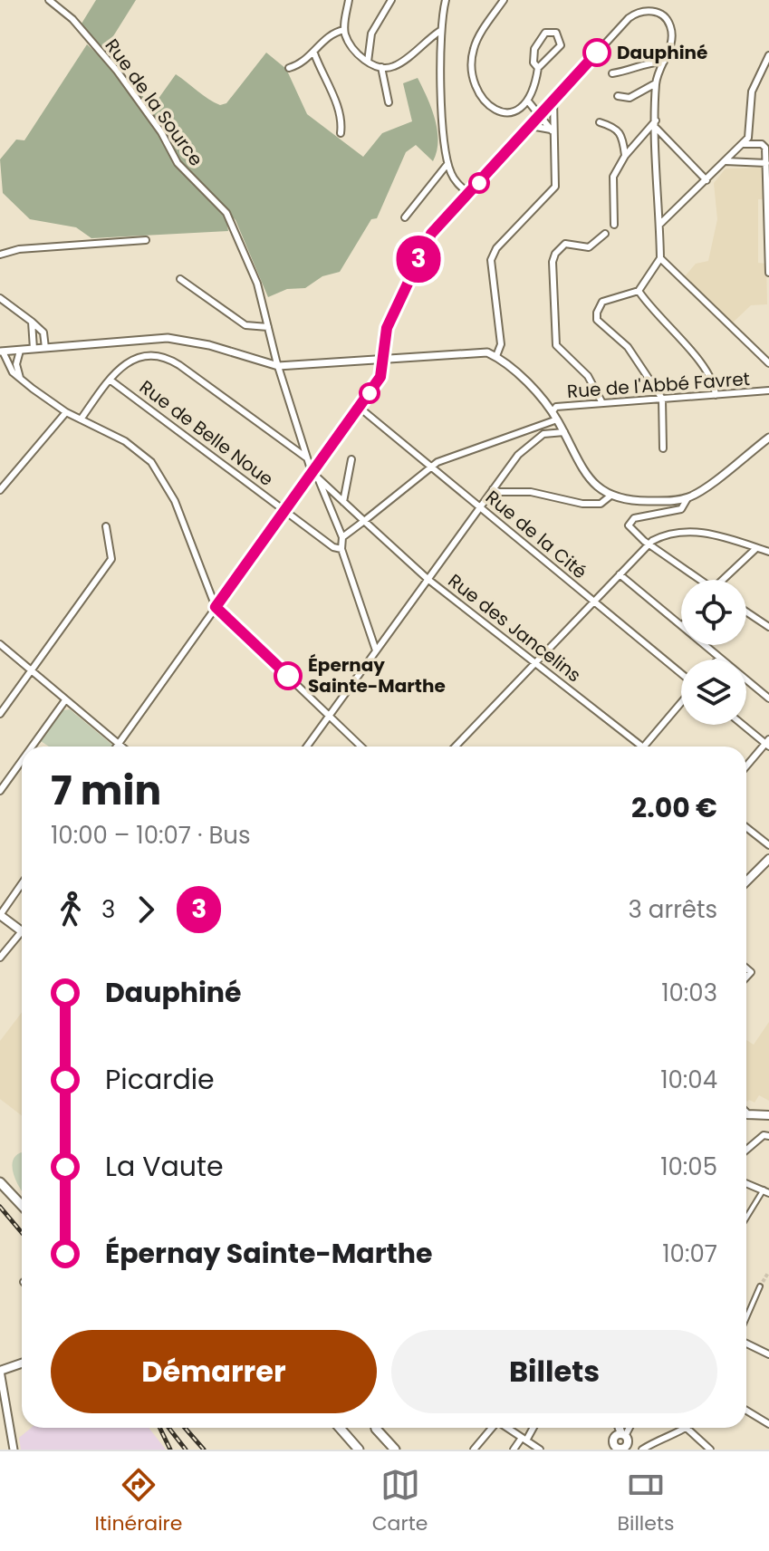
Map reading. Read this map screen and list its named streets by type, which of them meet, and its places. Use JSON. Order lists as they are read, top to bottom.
{
  "streets": {
    "street": [
      "Rue de la Source",
      "Rue de l'Abbé Favret",
      "Rue de Belle Noue",
      "Rue de la Cité",
      "Rue des Jancelins"
    ]
  },
  "crossings": [
    ["Rue de la Source", "Rue des Jancelins"]
  ],
  "places": ["Dauphiné", "Épernay Sainte-Marthe"],
  "lines": ["bus line 3"],
  "page": {
    "on_map": "3",
    "heading": ["7 min", "10:00 – 10:07 · Bus", "2.00 €"],
    "legs": ["3", "3", "3 arrêts"],
    "list": [
      {
        "name": "Dauphiné",
        "value": "10:03"
      },
      {
        "name": "Picardie",
        "value": "10:04"
      },
      {
        "name": "La Vaute",
        "value": "10:05"
      },
      {
        "name": "Épernay Sainte-Marthe",
        "value": "10:07"
      }
    ],
    "buttons": ["Démarrer", "Billets"],
    "tabs": ["Itinéraire", "Carte", "Billets"]
  }
}
